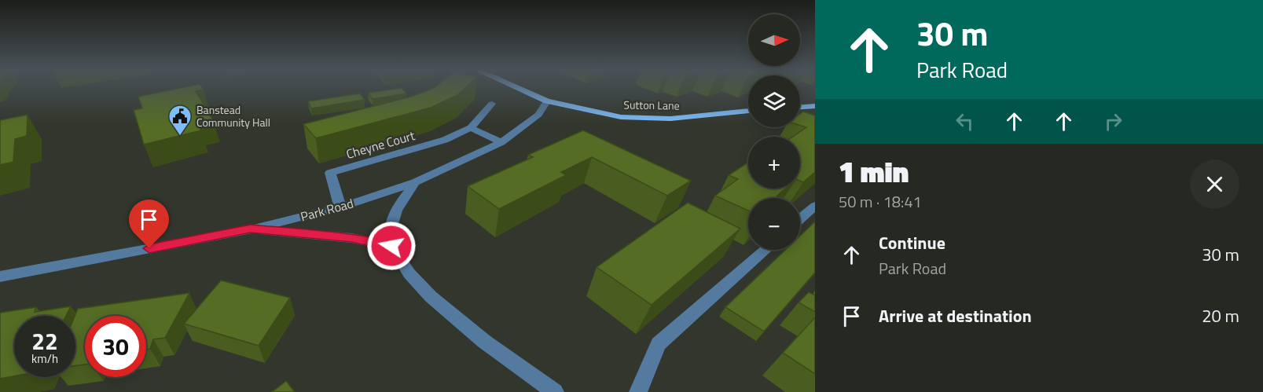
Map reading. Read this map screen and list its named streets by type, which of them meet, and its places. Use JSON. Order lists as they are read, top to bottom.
{
  "streets": {
    "main road": ["Sutton Lane"],
    "street": ["Cheyne Court", "Park Road"]
  },
  "crossings": [
    ["Sutton Lane", "Park Road"],
    ["Cheyne Court", "Park Road"]
  ],
  "places": {
    "public building": ["Banstead Community Hall"]
  },
  "north": "right",
  "page": {
    "turn": ["30 m", "Park Road"],
    "map_buttons": ["+", "−"],
    "heading": ["1 min", "50 m · 18:41"],
    "list": [
      {
        "name": "Continue",
        "note": "Park Road",
        "value": "30 m"
      },
      {
        "name": "Arrive at destination",
        "value": "20 m"
      }
    ],
    "speed": "22 km/h",
    "limit": "30"
  }
}
